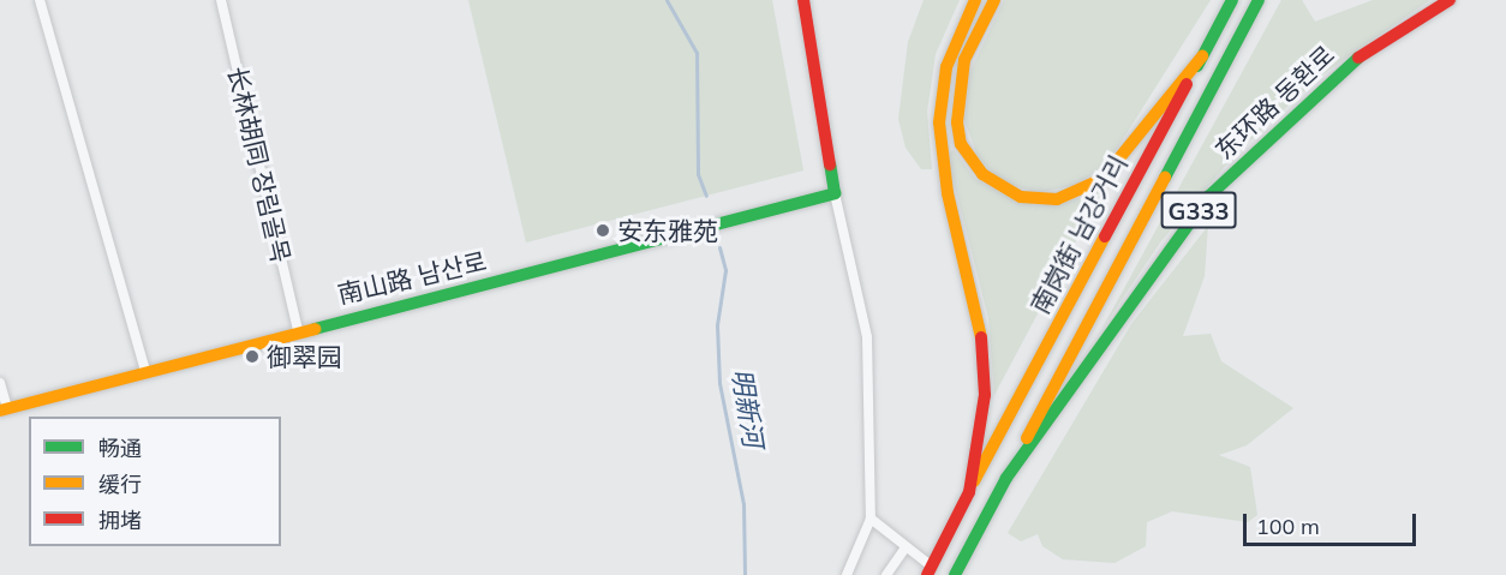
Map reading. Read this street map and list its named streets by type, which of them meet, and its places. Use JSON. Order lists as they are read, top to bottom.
{
  "streets": {
    "main road": [
      "东环路 동환로",
      "G333",
      "南岗街 남강거리",
      "南山路 남산로"
    ],
    "street": ["长林胡同 장림골목"]
  },
  "crossings": [
    ["东环路 동환로", "G333"],
    ["东环路 동환로", "南岗街 남강거리"],
    ["长林胡同 장림골목", "南山路 남산로"],
    ["G333", "南岗街 남강거리"]
  ],
  "water": ["明新河"],
  "places": ["安东雅苑", "御翠园"],
  "legend": ["畅通", "缓行", "拥堵"],
  "scale_bar": "100 m"
}
